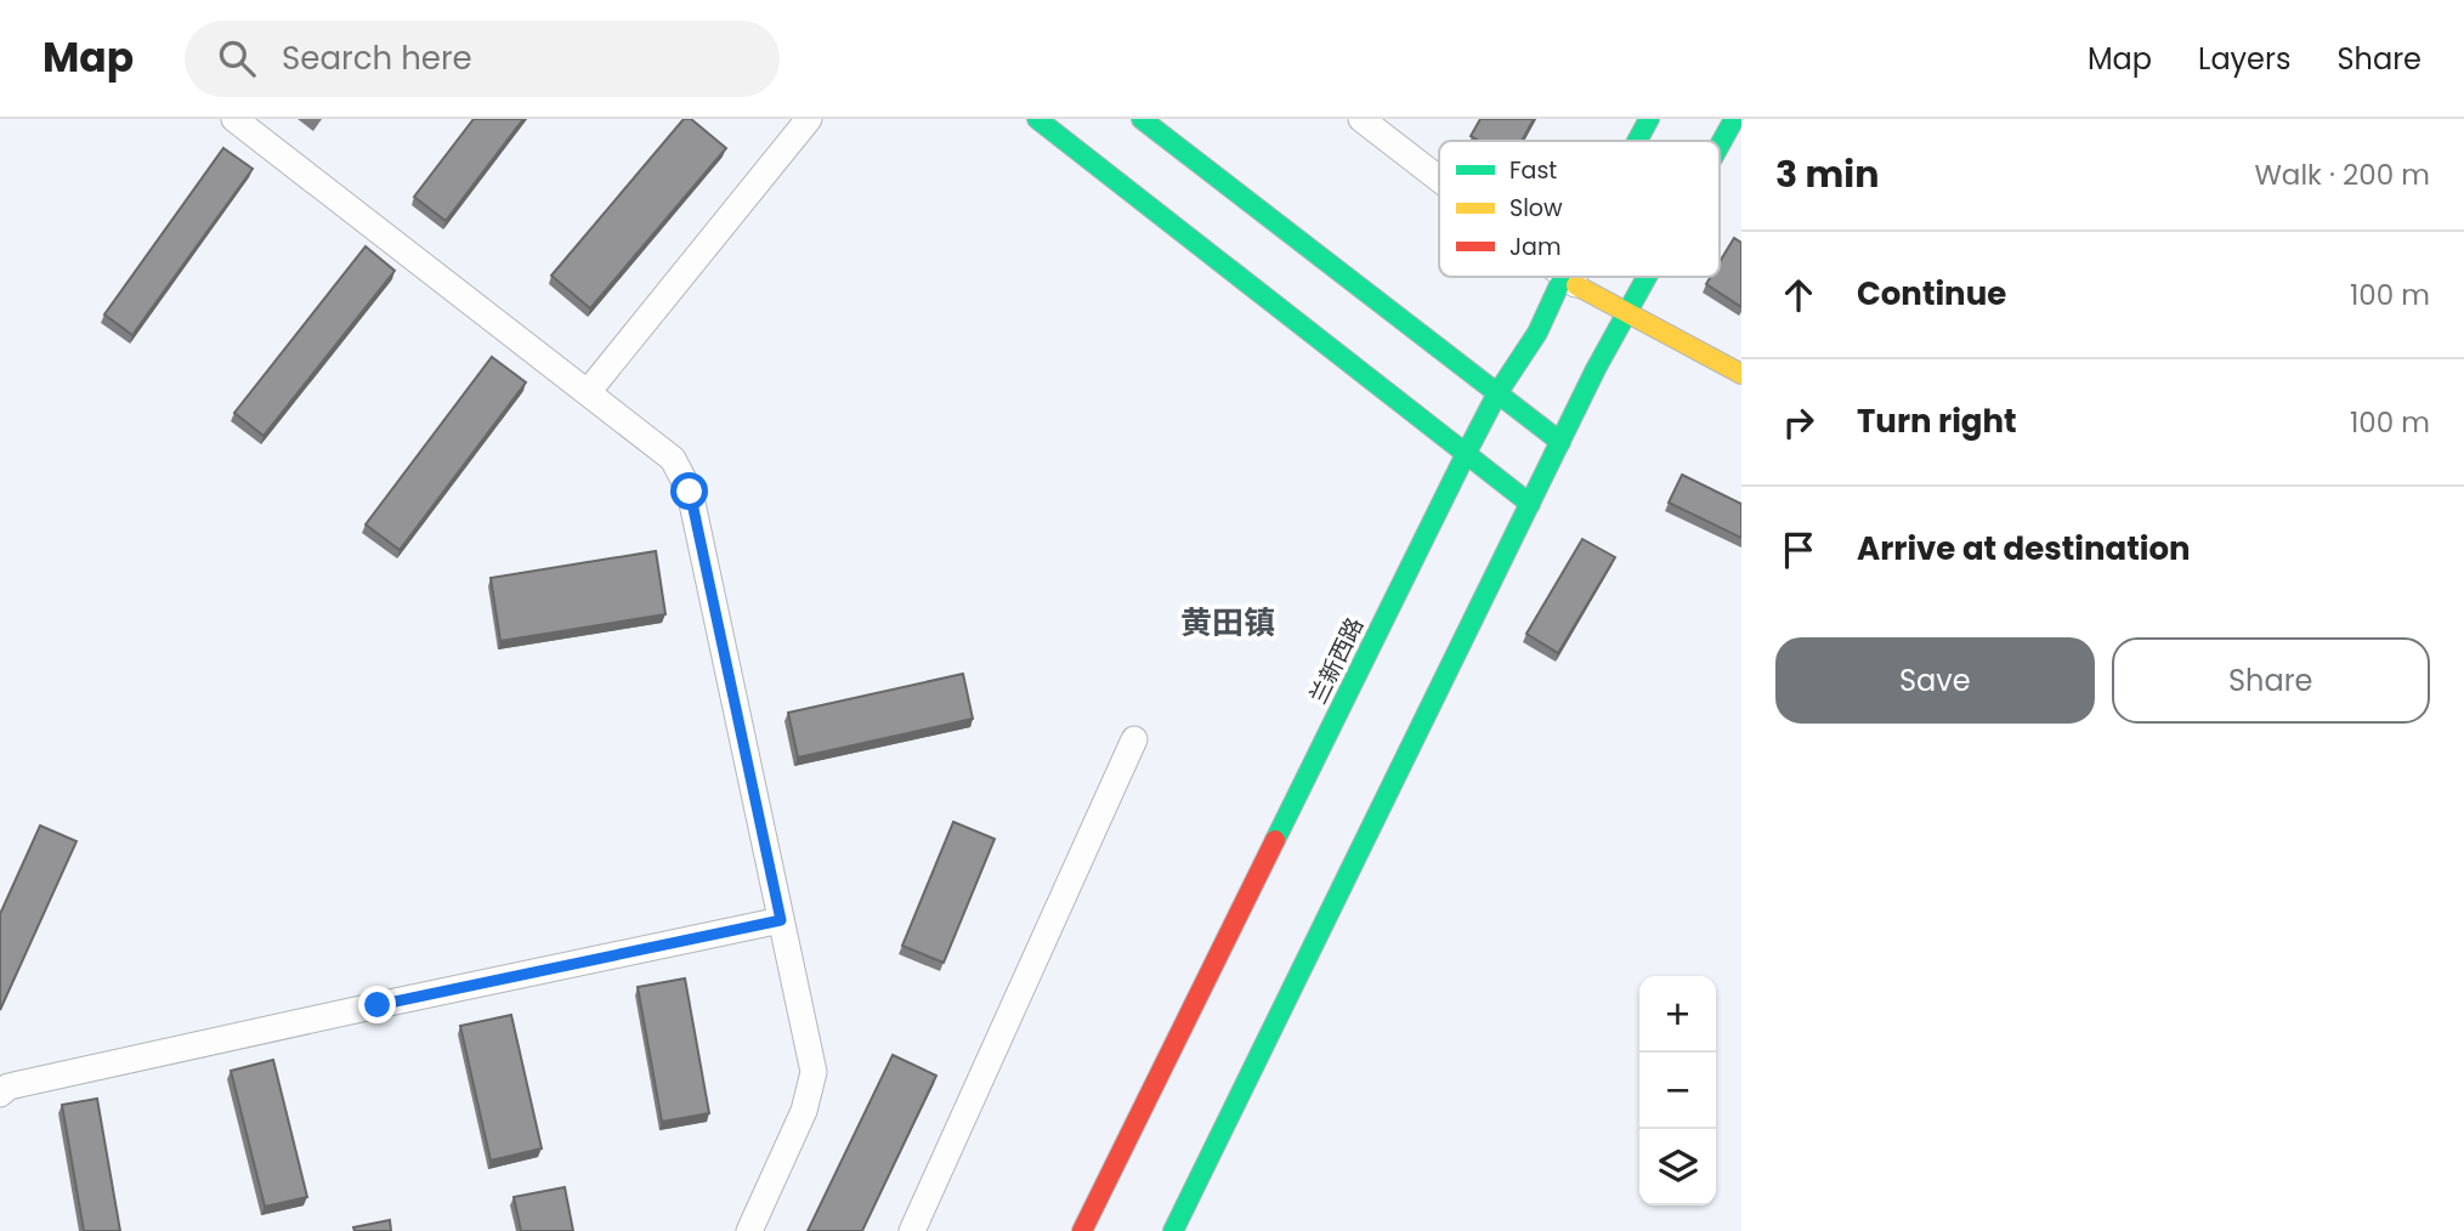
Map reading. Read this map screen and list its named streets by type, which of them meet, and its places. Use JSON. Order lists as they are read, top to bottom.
{
  "streets": {
    "main road": ["兰新西路"]
  },
  "districts": ["黄田镇"],
  "legend": ["Fast", "Slow", "Jam"],
  "page": {
    "header": "Map",
    "search": "Search here",
    "nav": ["Map", "Layers", "Share"],
    "heading": ["3 min", "Walk · 200 m"],
    "list": [
      ["Continue", "100 m"],
      ["Turn right", "100 m"],
      "Arrive at destination"
    ],
    "buttons": ["Save", "Share"],
    "map_buttons": ["+", "−"]
  }
}
